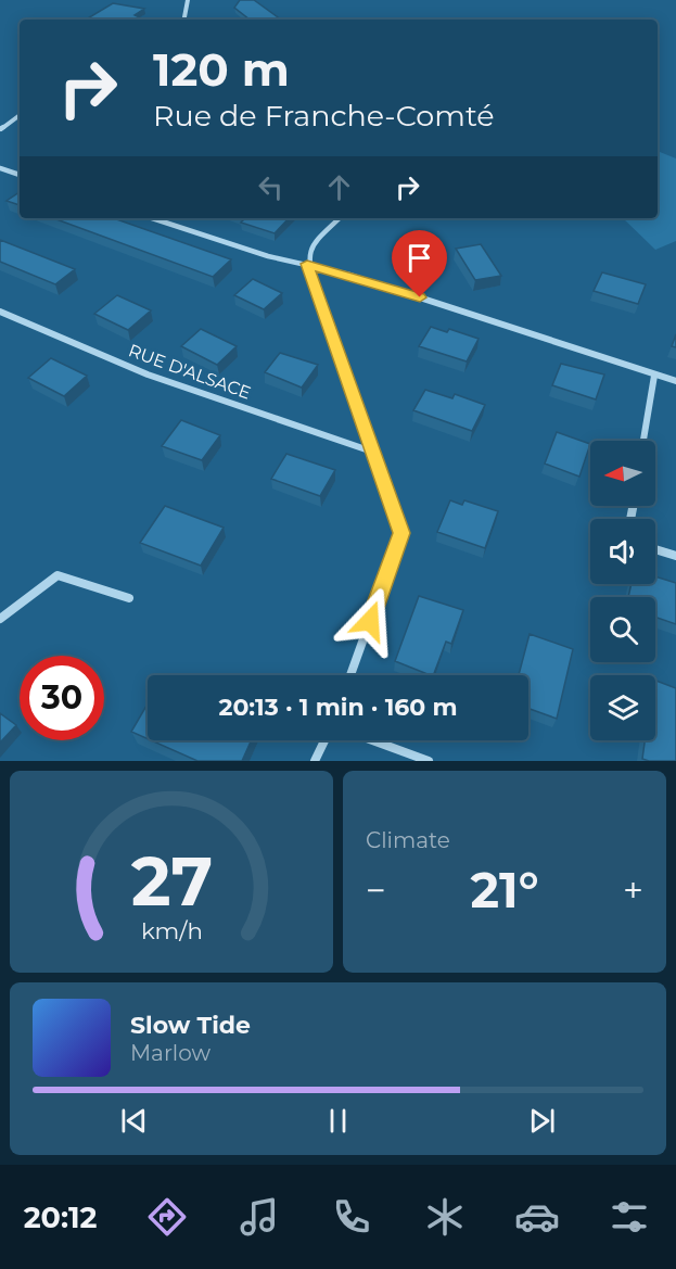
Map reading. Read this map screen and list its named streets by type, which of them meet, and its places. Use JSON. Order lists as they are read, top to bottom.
{
  "streets": {
    "street": ["RUE D'ALSACE"]
  },
  "north": "left",
  "page": {
    "turn": ["120 m", "Rue de Franche-Comté"],
    "limit": "30",
    "trip": "20:13 · 1 min · 160 m",
    "tile": "Climate",
    "heat": ["−", "21°", "+"],
    "song": ["Slow Tide", "Marlow"],
    "tabs": "20:12",
    "gauge": ["27", "km/h"]
  }
}
